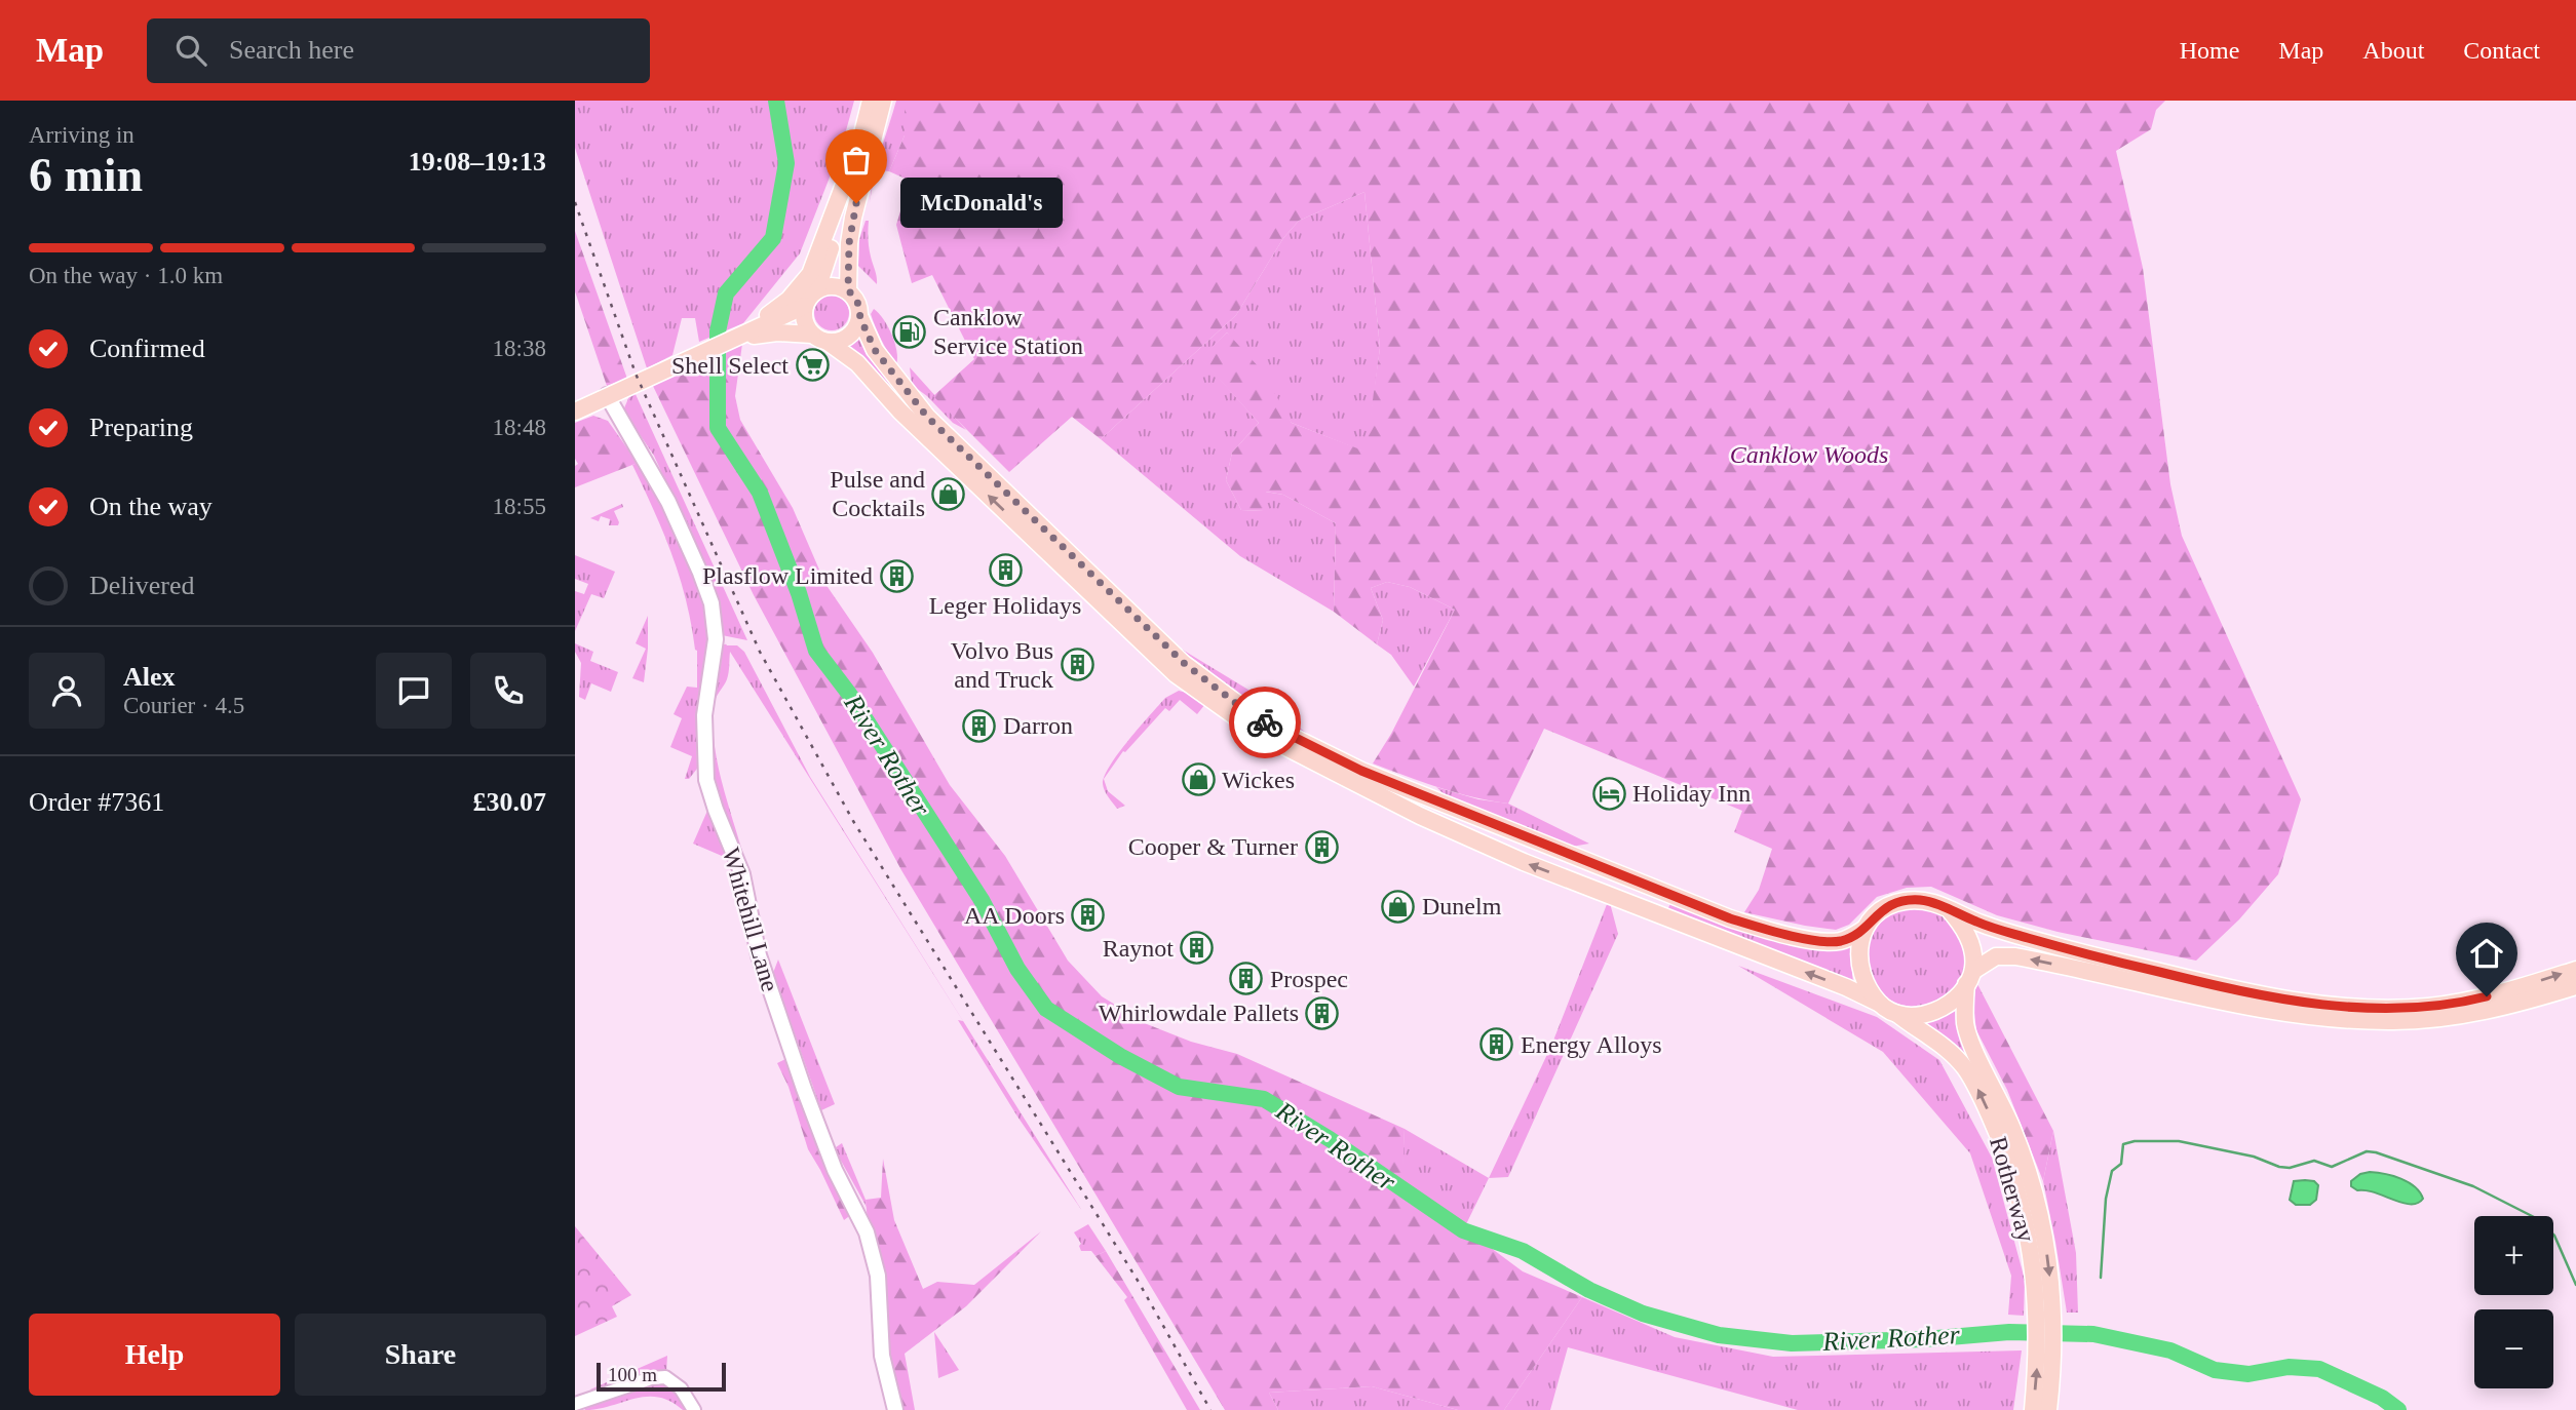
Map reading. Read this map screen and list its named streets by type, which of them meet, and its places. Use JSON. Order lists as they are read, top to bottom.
{
  "streets": {
    "main road": ["Whitehill Lane", "Rotherway"]
  },
  "water": ["River Rother"],
  "parks": ["Canklow Woods"],
  "places": {
    "other": ["McDonald's"],
    "fuel station": ["Canklow Service Station"],
    "supermarket": ["Shell Select"],
    "shop": ["Pulse and Cocktails", "Wickes", "Dunelm"],
    "building": [
      "Leger Holidays",
      "Plasflow Limited",
      "Volvo Bus and Truck",
      "Darron",
      "Cooper & Turner",
      "AA Doors",
      "Raynot",
      "Prospec",
      "Whirlowdale Pallets",
      "Energy Alloys"
    ],
    "hotel": ["Holiday Inn"]
  },
  "scale_bar": "100 m",
  "page": {
    "header": "Map",
    "search": "Search here",
    "nav": [
      "Home",
      "Map",
      "About",
      "Contact"
    ],
    "heading": ["6 min", "Arriving in", "19:08–19:13"],
    "panel": [
      "Alex",
      "Courier · 4.5",
      "Order #7361",
      "£30.07"
    ],
    "bubble": "McDonald's",
    "bar": "On the way · 1.0 km",
    "list": [
      ["Confirmed", "18:38"],
      ["Preparing", "18:48"],
      ["On the way", "18:55"],
      "Delivered"
    ],
    "map_buttons": ["+", "−"],
    "buttons": ["Help", "Share"],
    "scale": "100 m"
  }
}
